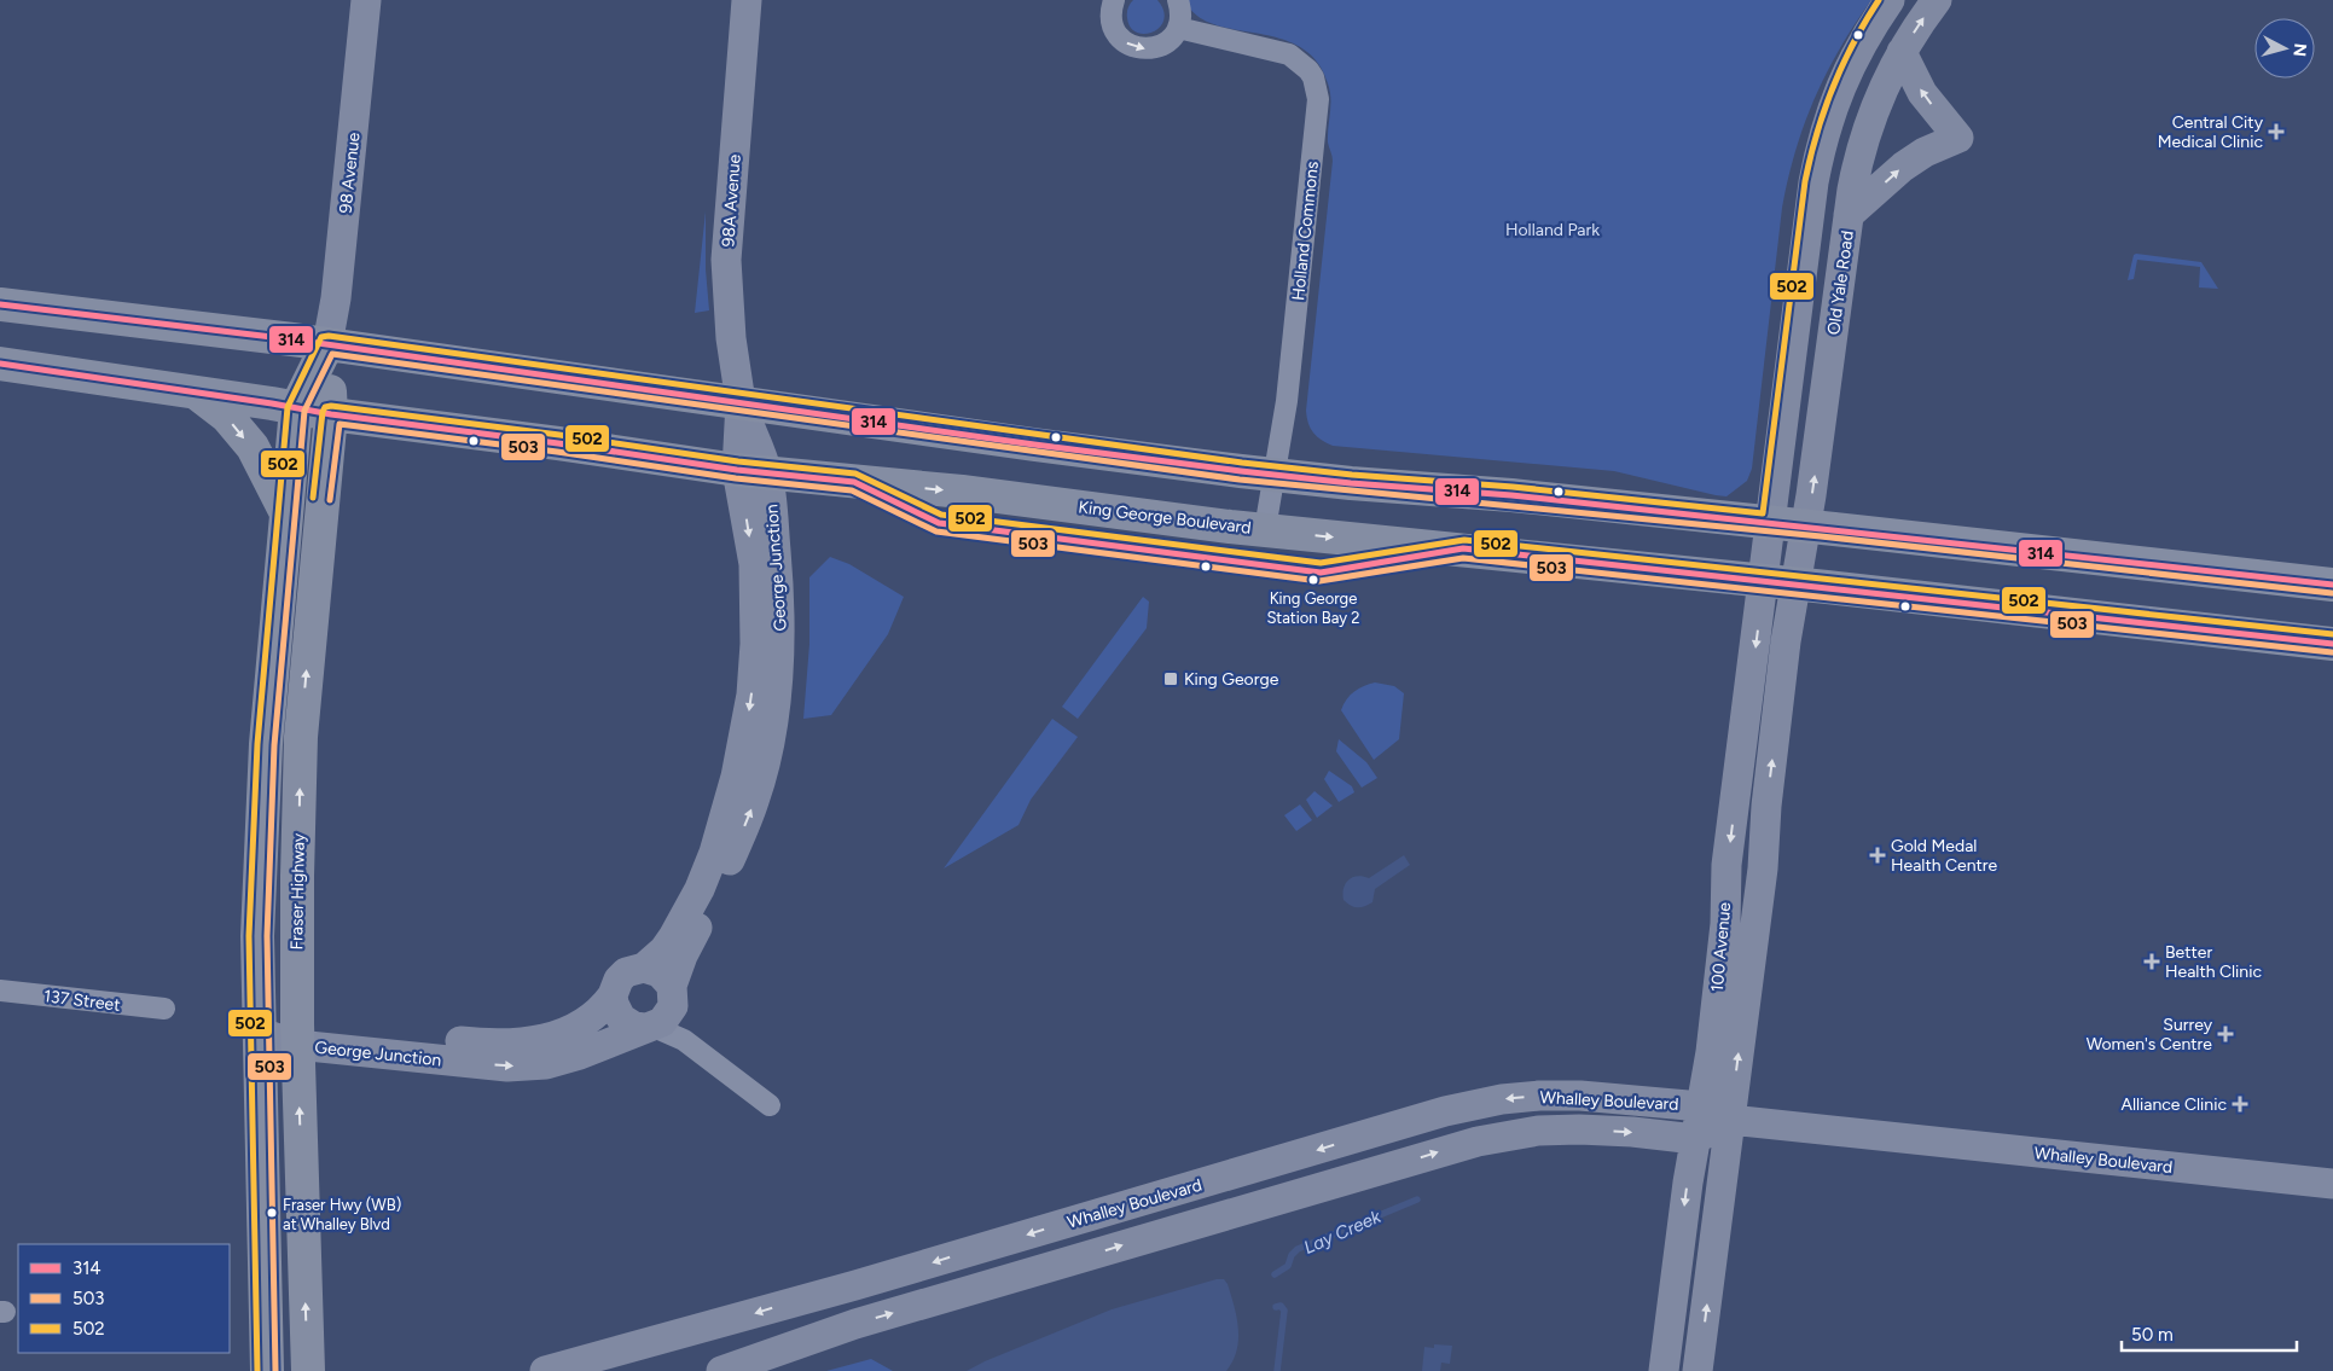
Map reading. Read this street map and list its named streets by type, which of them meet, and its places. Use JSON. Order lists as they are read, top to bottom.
{
  "streets": {
    "main road": [
      "98 Avenue",
      "98A Avenue",
      "Old Yale Road",
      "King George Boulevard",
      "George Junction",
      "Fraser Highway",
      "100 Avenue",
      "Whalley Boulevard"
    ],
    "street": ["Holland Commons", "137 Street"]
  },
  "crossings": [
    ["98 Avenue", "Fraser Highway"],
    ["98A Avenue", "George Junction"],
    ["Holland Commons", "King George Boulevard"],
    ["Old Yale Road", "King George Boulevard"],
    ["Old Yale Road", "100 Avenue"],
    ["King George Boulevard", "George Junction"],
    ["King George Boulevard", "Fraser Highway"],
    ["King George Boulevard", "100 Avenue"],
    ["George Junction", "Fraser Highway"],
    ["100 Avenue", "Whalley Boulevard"]
  ],
  "water": ["Lay Creek"],
  "parks": ["Holland Park"],
  "places": {
    "health": [
      "Central City Medical Clinic",
      "Gold Medal Health Centre",
      "Better Health Clinic",
      "Surrey Women's Centre",
      "Alliance Clinic"
    ],
    "other": ["King George Station Bay 2", "Fraser Hwy (WB) at Whalley Blvd"],
    "transit": ["King George"]
  },
  "lines": ["transit line 502", "transit line 314", "transit line 503"],
  "legend": ["314", "503", "502"],
  "scale_bar": "50 m",
  "north": "right"
}
